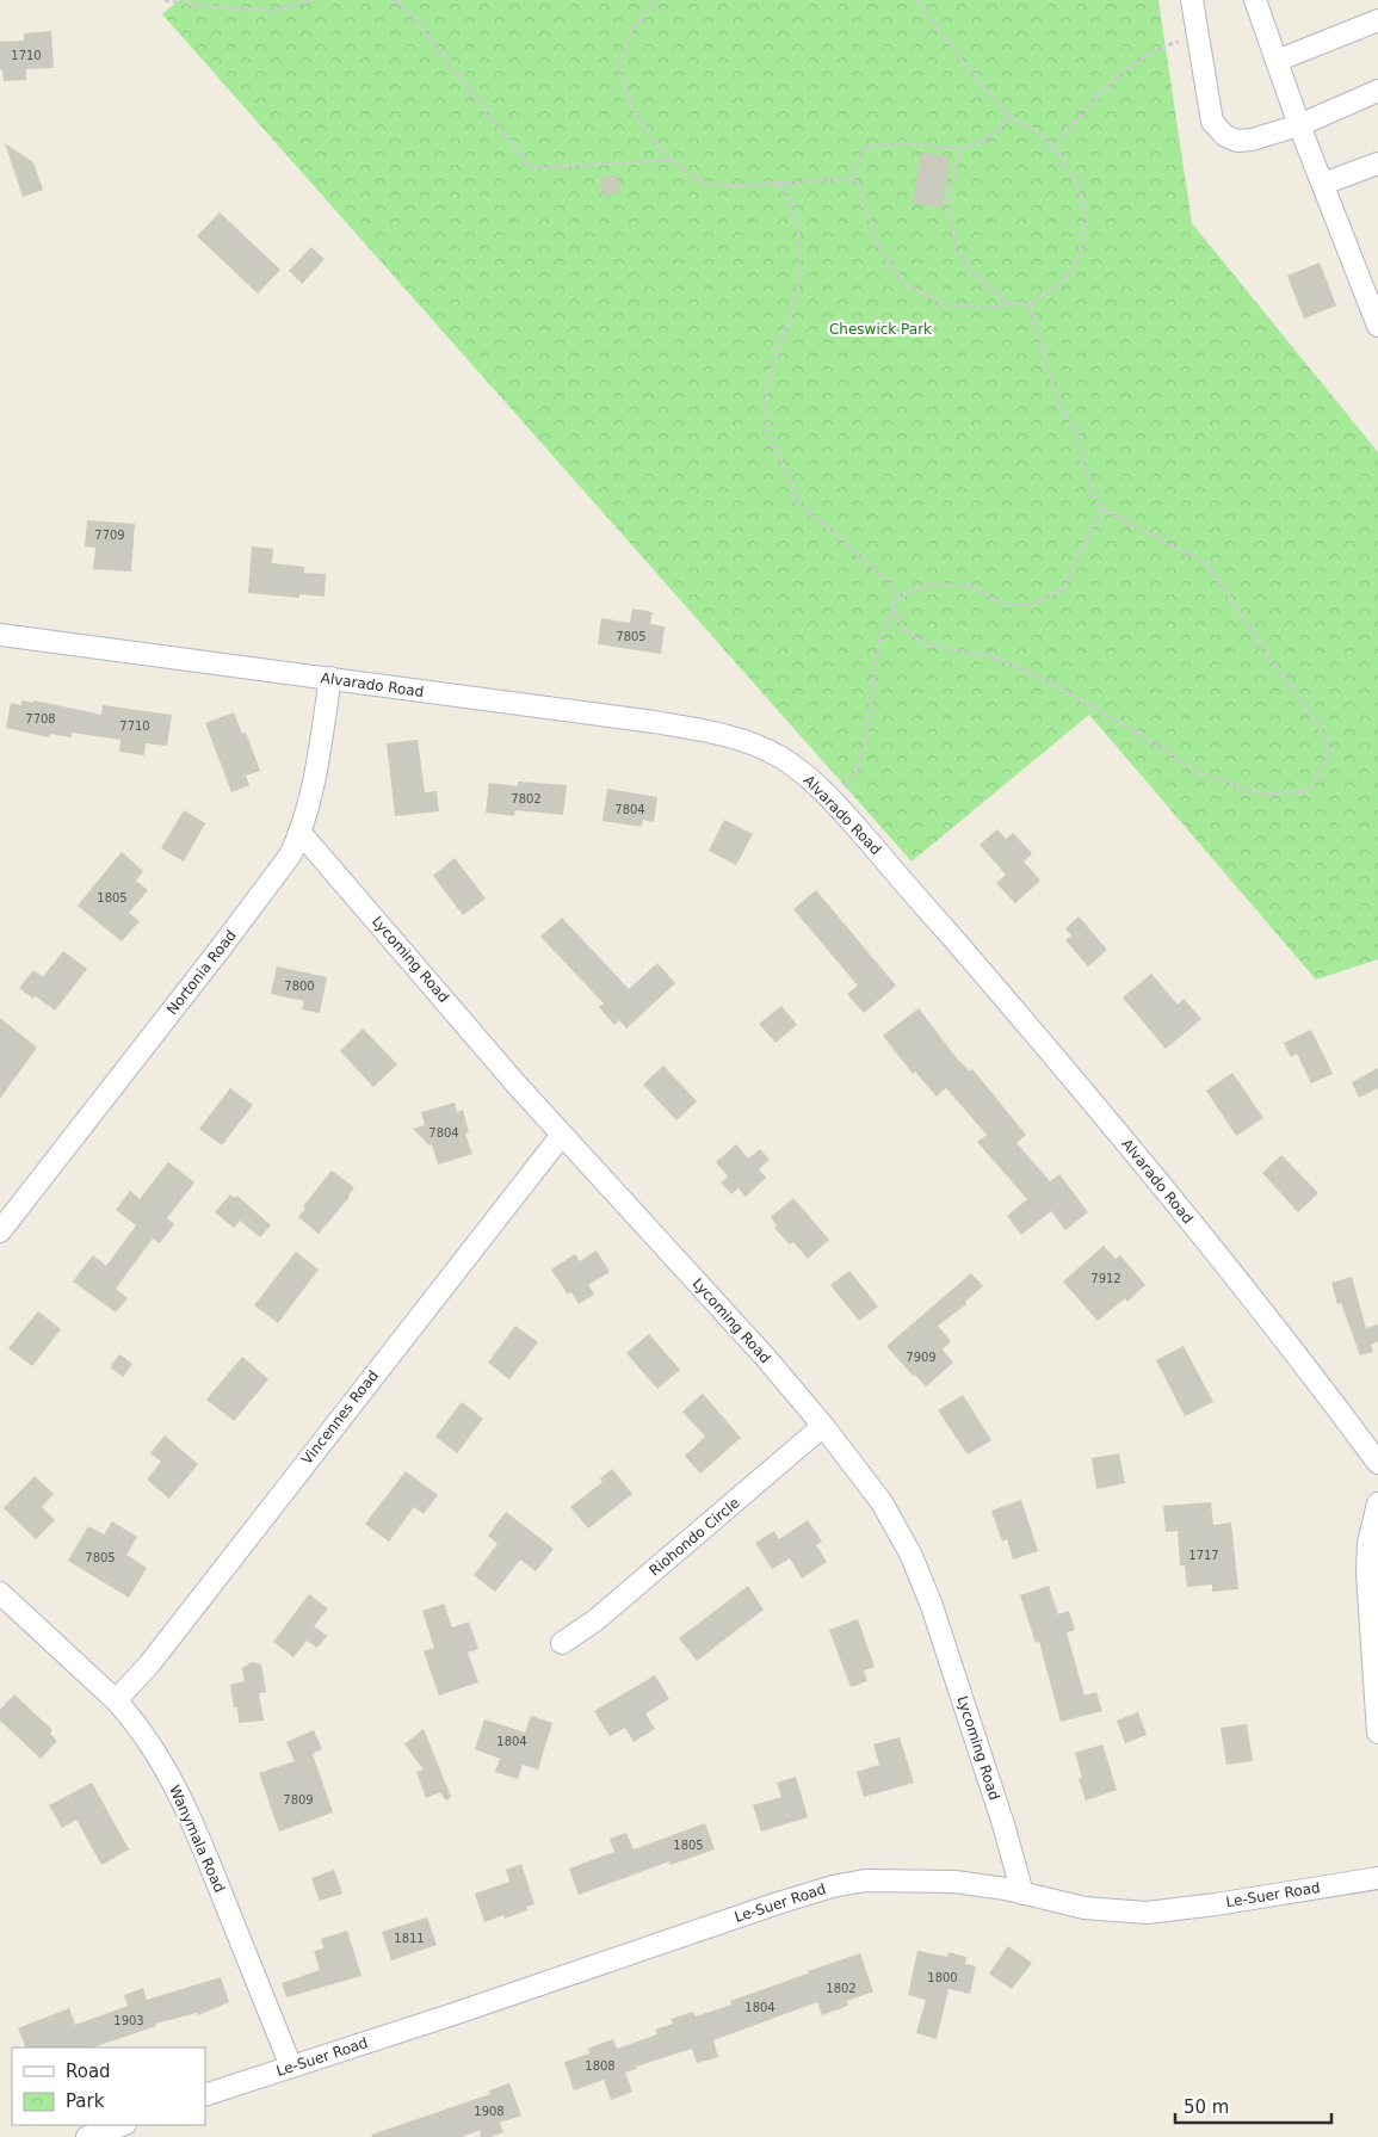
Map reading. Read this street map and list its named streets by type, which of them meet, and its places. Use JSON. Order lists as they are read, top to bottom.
{
  "streets": {
    "street": [
      "Alvarado Road",
      "Lycoming Road",
      "Nortonia Road",
      "Vincennes Road",
      "Riohondo Circle",
      "Wanymala Road",
      "Le-Suer Road"
    ]
  },
  "crossings": [
    ["Alvarado Road", "Nortonia Road"],
    ["Lycoming Road", "Nortonia Road"],
    ["Lycoming Road", "Vincennes Road"],
    ["Lycoming Road", "Riohondo Circle"],
    ["Lycoming Road", "Le-Suer Road"],
    ["Vincennes Road", "Wanymala Road"],
    ["Wanymala Road", "Le-Suer Road"]
  ],
  "parks": ["Cheswick Park"],
  "house_numbers": [
    "1710",
    "7709",
    "7805",
    "7708",
    "7710",
    "7802",
    "7804",
    "1805",
    "7800",
    "7804",
    "7912",
    "7909",
    "1717",
    "7805",
    "1804",
    "7809",
    "1805",
    "1811",
    "1800",
    "1802",
    "1804",
    "1903",
    "1808",
    "1908"
  ],
  "legend": ["Road", "Park"],
  "scale_bar": "50 m"
}
